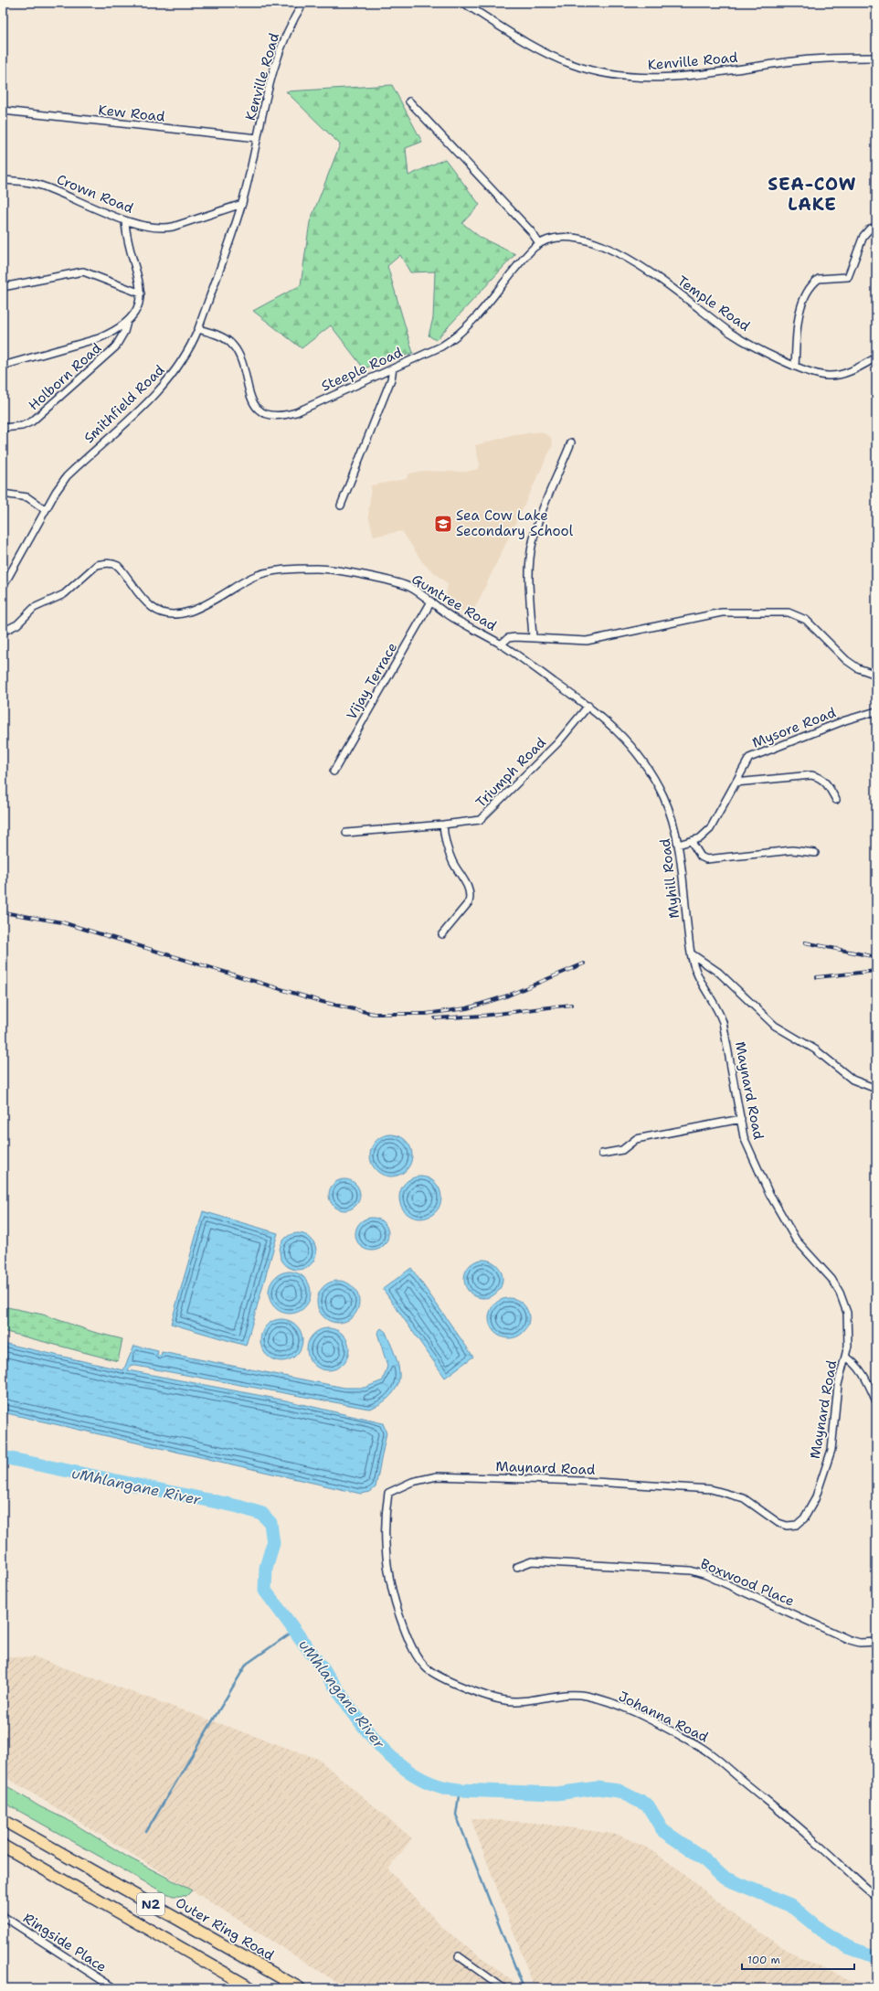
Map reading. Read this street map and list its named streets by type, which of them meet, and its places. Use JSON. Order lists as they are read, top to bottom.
{
  "streets": {
    "highway": ["N2", "Outer Ring Road"],
    "street": [
      "Kenville Road",
      "Kew Road",
      "Crown Road",
      "Temple Road",
      "Steeple Road",
      "Holborn Road",
      "Smithfield Road",
      "Gumtree Road",
      "Vijay Terrace",
      "Mysore Road",
      "Triumph Road",
      "Myhill Road",
      "Maynard Road",
      "Boxwood Place",
      "Johanna Road",
      "Ringside Place"
    ]
  },
  "crossings": [
    ["Kenville Road", "Kew Road"],
    ["Kenville Road", "Smithfield Road"],
    ["Kew Road", "Smithfield Road"],
    ["Crown Road", "Smithfield Road"],
    ["Temple Road", "Steeple Road"],
    ["Steeple Road", "Smithfield Road"],
    ["Gumtree Road", "Vijay Terrace"],
    ["Gumtree Road", "Myhill Road"],
    ["Mysore Road", "Myhill Road"],
    ["Triumph Road", "Myhill Road"],
    ["Myhill Road", "Maynard Road"],
    ["Maynard Road", "Johanna Road"]
  ],
  "districts": ["SEA-COW LAKE"],
  "water": ["uMhlangane River"],
  "places": {
    "school or university": ["Sea Cow Lake Secondary School"]
  },
  "scale_bar": "100 m"
}
